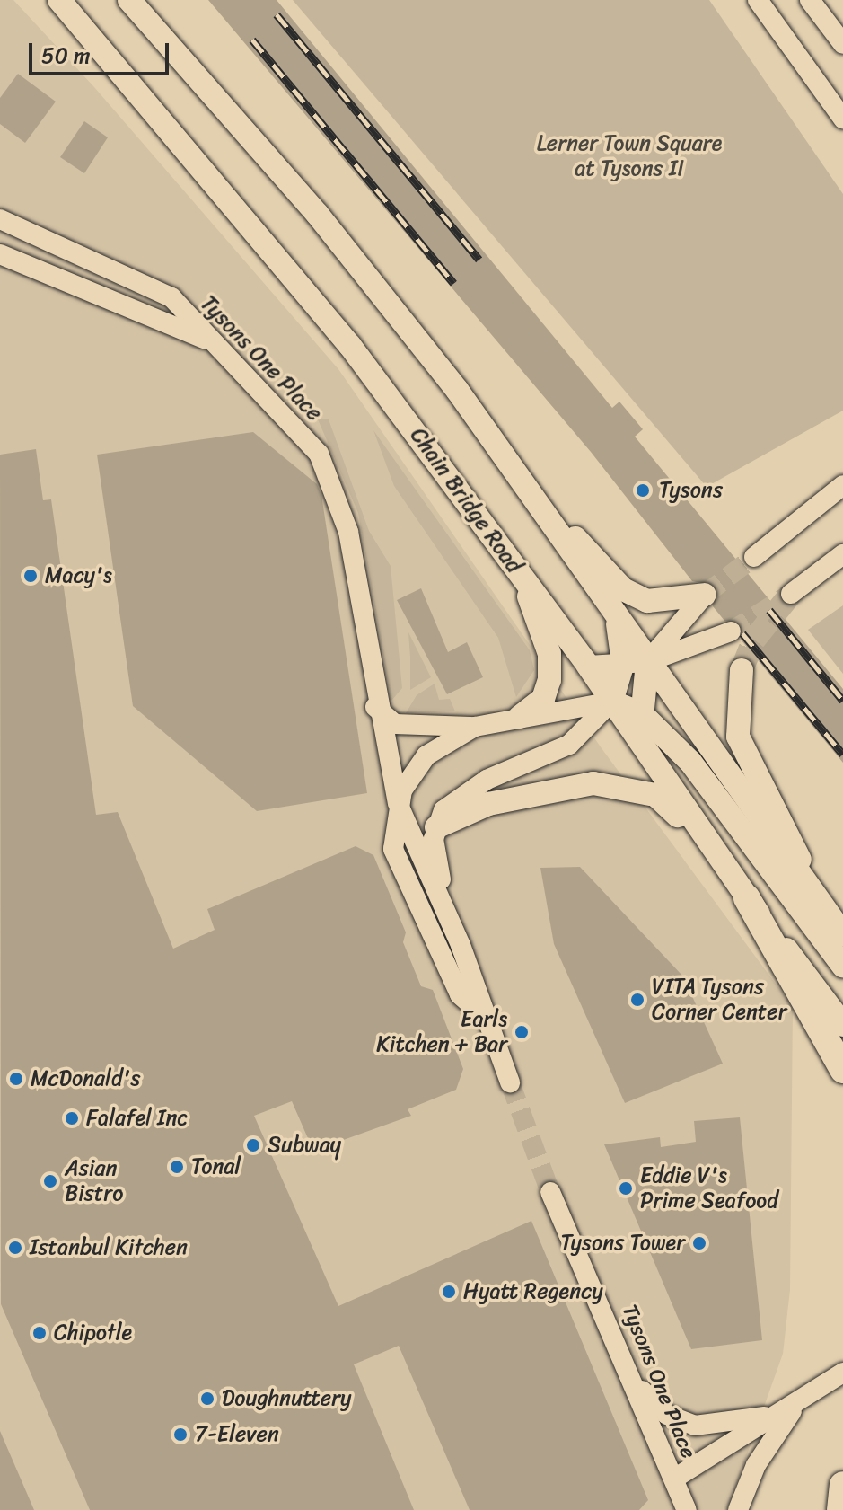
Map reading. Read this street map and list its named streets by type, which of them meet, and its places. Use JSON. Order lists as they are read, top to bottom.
{
  "streets": {
    "main road": ["Chain Bridge Road"],
    "street": ["Tysons One Place"]
  },
  "parks": ["Lerner Town Square at Tysons II"],
  "places": [
    "Tysons",
    "Macy's",
    "VITA Tysons Corner Center",
    "Earls Kitchen + Bar",
    "McDonald's",
    "Falafel Inc",
    "Subway",
    "Tonal",
    "Asian Bistro",
    "Eddie V's Prime Seafood",
    "Tysons Tower",
    "Istanbul Kitchen",
    "Hyatt Regency",
    "Chipotle",
    "Doughnuttery",
    "7-Eleven"
  ],
  "scale_bar": "50 m"
}
